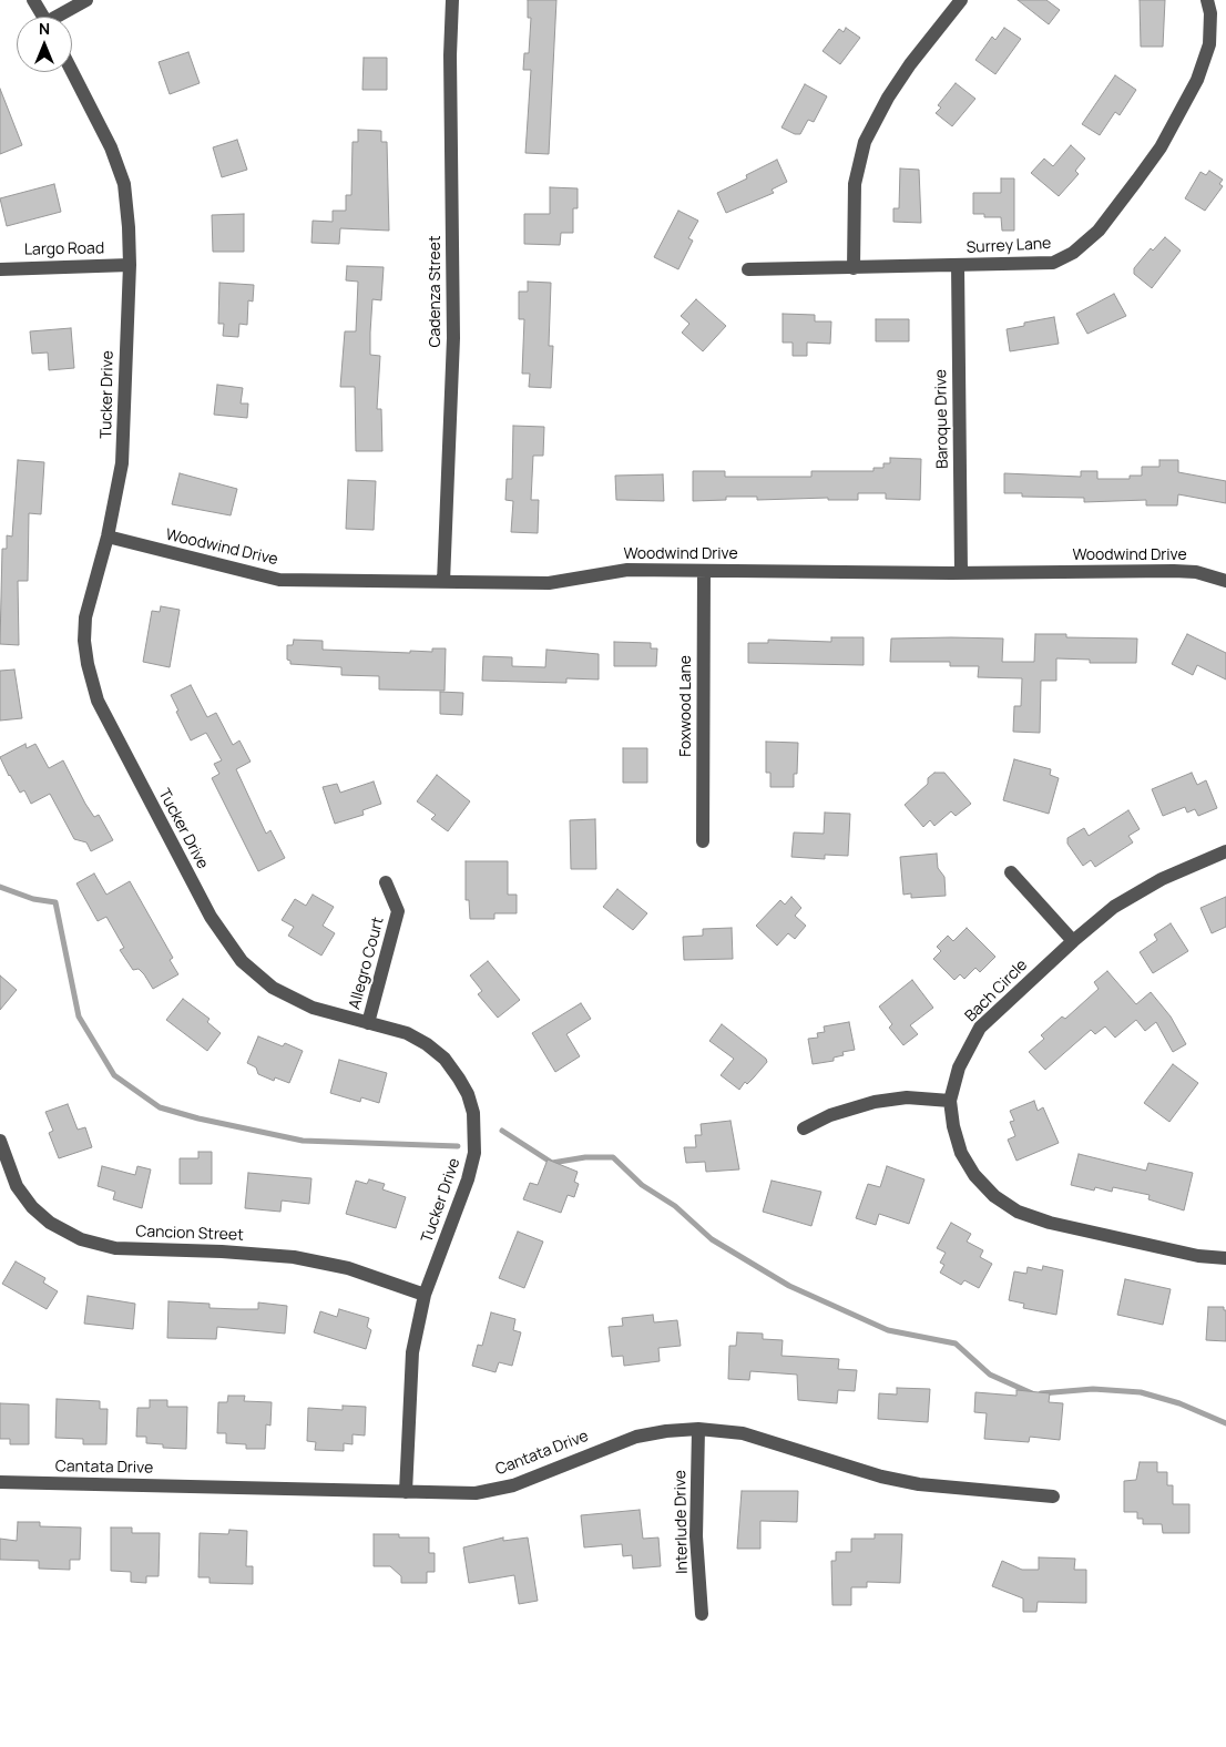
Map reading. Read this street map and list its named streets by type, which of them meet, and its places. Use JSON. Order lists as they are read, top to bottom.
{
  "streets": {
    "street": [
      "Surrey Lane",
      "Largo Road",
      "Cadenza Street",
      "Tucker Drive",
      "Baroque Drive",
      "Woodwind Drive",
      "Foxwood Lane",
      "Allegro Court",
      "Bach Circle",
      "Cancion Street",
      "Cantata Drive",
      "Interlude Drive"
    ]
  },
  "crossings": [
    ["Surrey Lane", "Baroque Drive"],
    ["Largo Road", "Tucker Drive"],
    ["Cadenza Street", "Woodwind Drive"],
    ["Tucker Drive", "Woodwind Drive"],
    ["Tucker Drive", "Allegro Court"],
    ["Tucker Drive", "Cancion Street"],
    ["Tucker Drive", "Cantata Drive"],
    ["Baroque Drive", "Woodwind Drive"],
    ["Woodwind Drive", "Foxwood Lane"],
    ["Cantata Drive", "Interlude Drive"]
  ],
  "north": "top"
}
